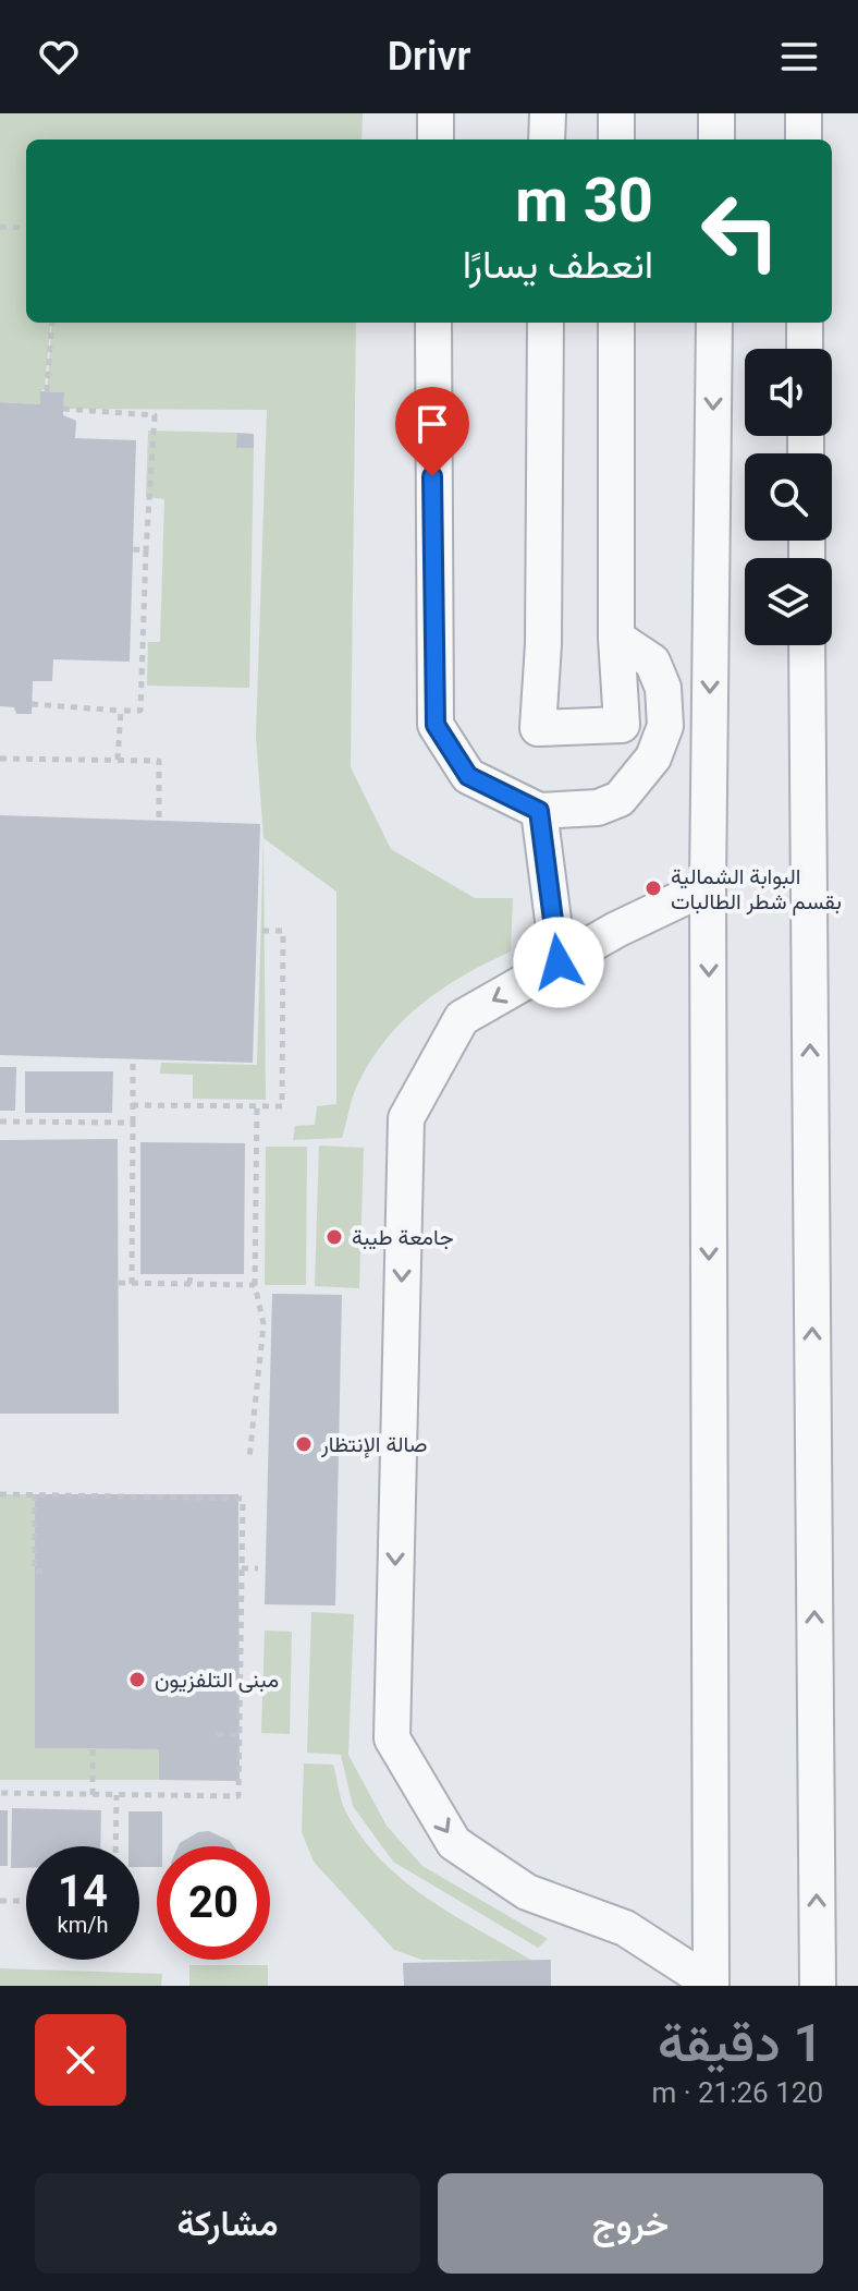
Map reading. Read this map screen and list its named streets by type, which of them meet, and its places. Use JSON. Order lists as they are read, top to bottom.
{
  "places": [
    "البوابة الشمالية بقسم شطر الطالبات",
    "جامعة طيبة",
    "صالة الإنتظار",
    "مبنى التلفزيون"
  ],
  "page": {
    "header": "Drivr",
    "turn": ["30 m", "انعطف يسارًا"],
    "speed": "14 km/h",
    "limit": "20",
    "heading": ["1 دقيقة", "120 m · 21:26"],
    "buttons": ["خروج", "مشاركة"]
  }
}
